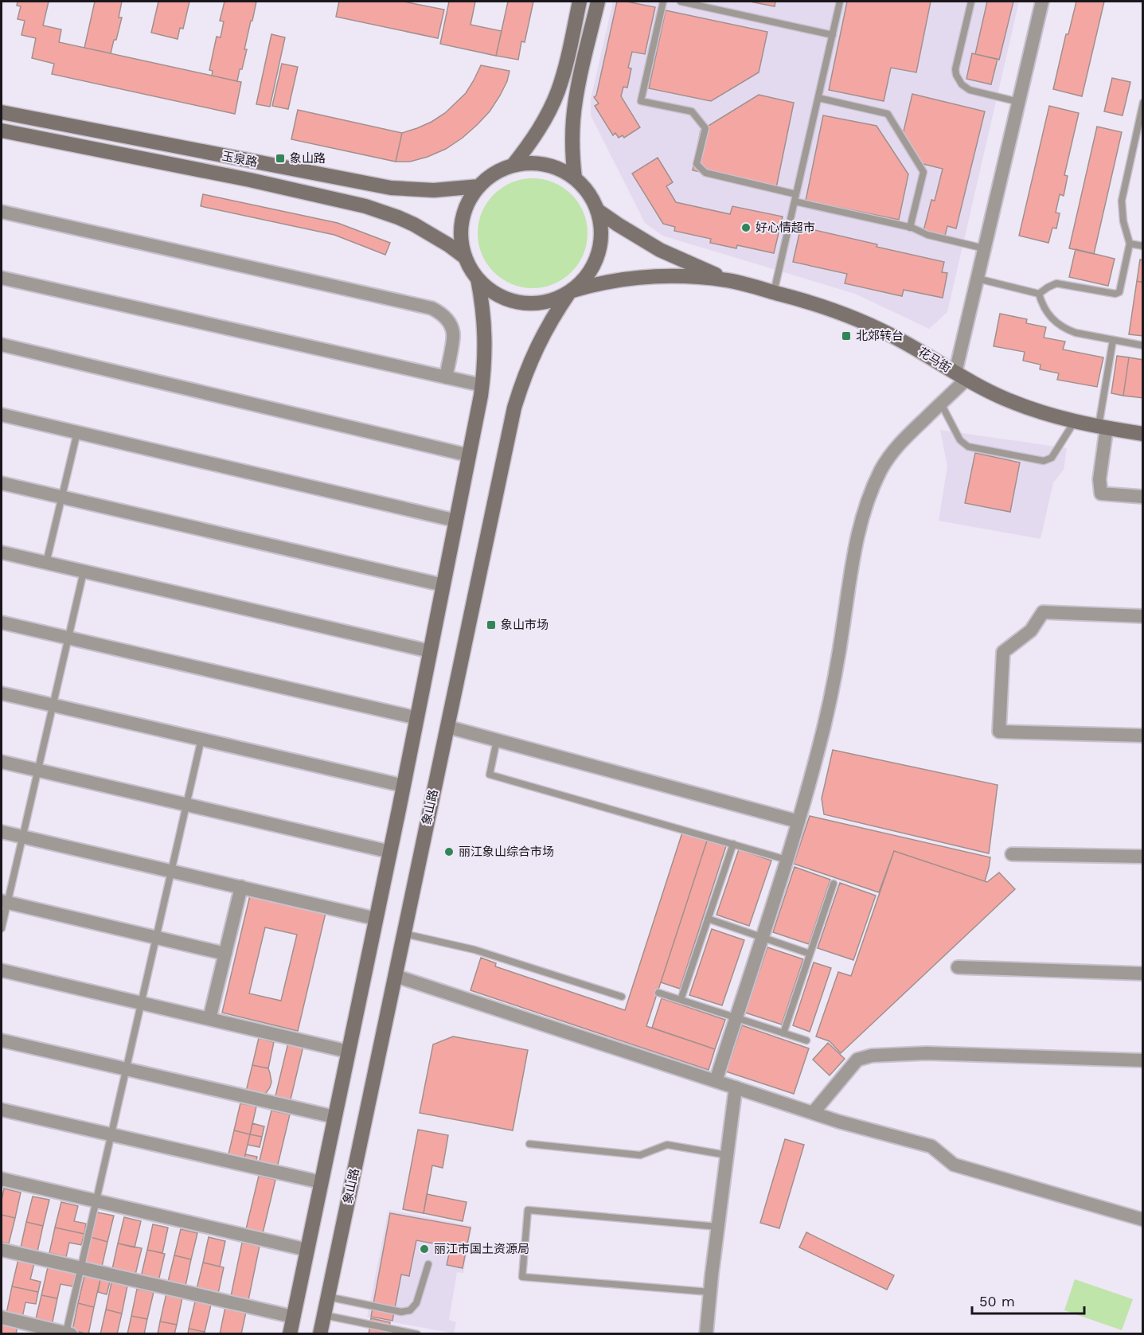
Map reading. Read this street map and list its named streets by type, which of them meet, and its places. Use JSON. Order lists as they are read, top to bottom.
{
  "streets": {
    "main road": ["玉泉路", "花马街", "象山路"]
  },
  "crossings": [
    ["玉泉路", "花马街"],
    ["玉泉路", "象山路"],
    ["花马街", "象山路"]
  ],
  "places": {
    "transit": ["象山路", "北郊转台", "象山市场"],
    "other": ["好心情超市", "丽江象山综合市场", "丽江市国土资源局"]
  },
  "scale_bar": "50 m"
}
